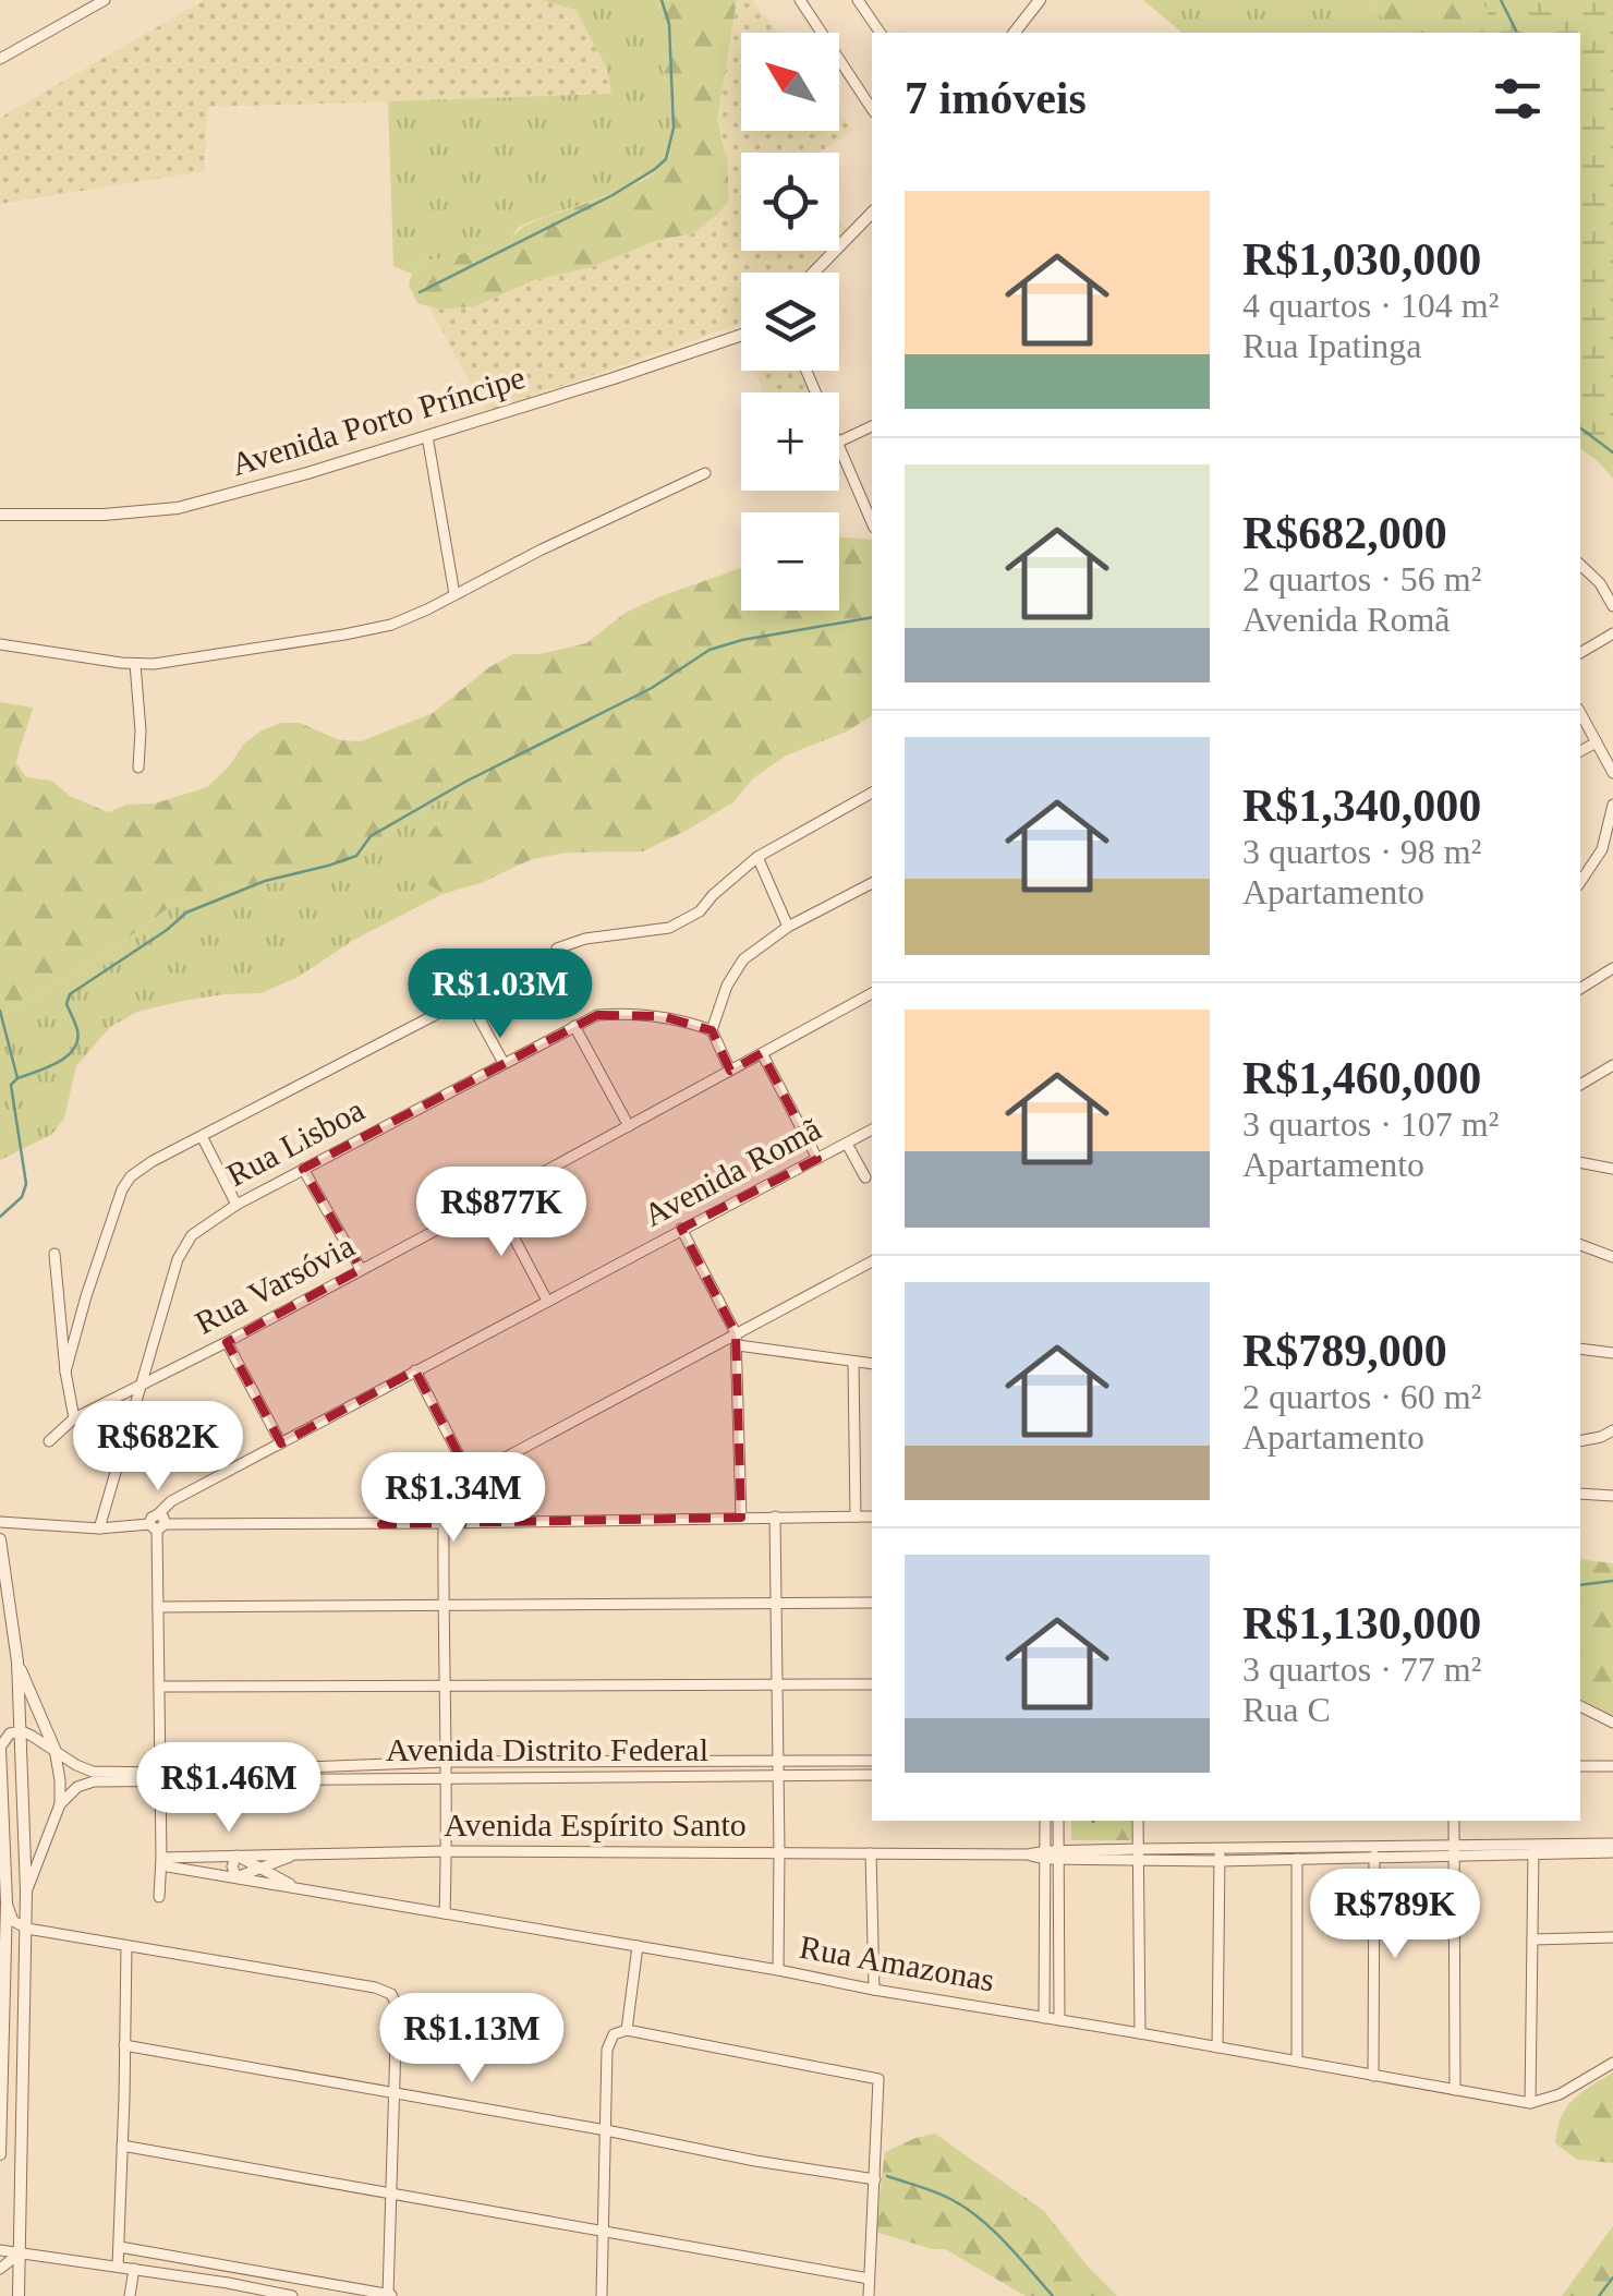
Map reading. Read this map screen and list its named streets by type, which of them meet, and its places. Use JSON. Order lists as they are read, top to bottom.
{
  "streets": {
    "street": [
      "Avenida Porto Príncipe",
      "Rua Lisboa",
      "Avenida Romã",
      "Rua Varsóvia",
      "Avenida Distrito Federal",
      "Avenida Espírito Santo",
      "Rua Amazonas"
    ]
  },
  "crossings": [
    ["Rua Lisboa", "Rua Varsóvia"],
    ["Avenida Espírito Santo", "Rua Amazonas"]
  ],
  "north": "top left",
  "page": {
    "map_buttons": ["+", "−"],
    "heading": "7 imóveis",
    "list": [
      {
        "name": "R$1,030,000",
        "note": "4 quartos · 104 m² · Rua Ipatinga"
      },
      {
        "name": "R$682,000",
        "note": "2 quartos · 56 m² · Avenida Romã"
      },
      {
        "name": "R$1,340,000",
        "note": "3 quartos · 98 m² · Apartamento"
      },
      {
        "name": "R$1,460,000",
        "note": "3 quartos · 107 m² · Apartamento"
      },
      {
        "name": "R$789,000",
        "note": "2 quartos · 60 m² · Apartamento"
      },
      {
        "name": "R$1,130,000",
        "note": "3 quartos · 77 m² · Rua C"
      }
    ],
    "price": [
      "R$1.03M",
      "R$877K",
      "R$682K",
      "R$1.34M",
      "R$1.46M",
      "R$789K",
      "R$1.13M"
    ]
  }
}
